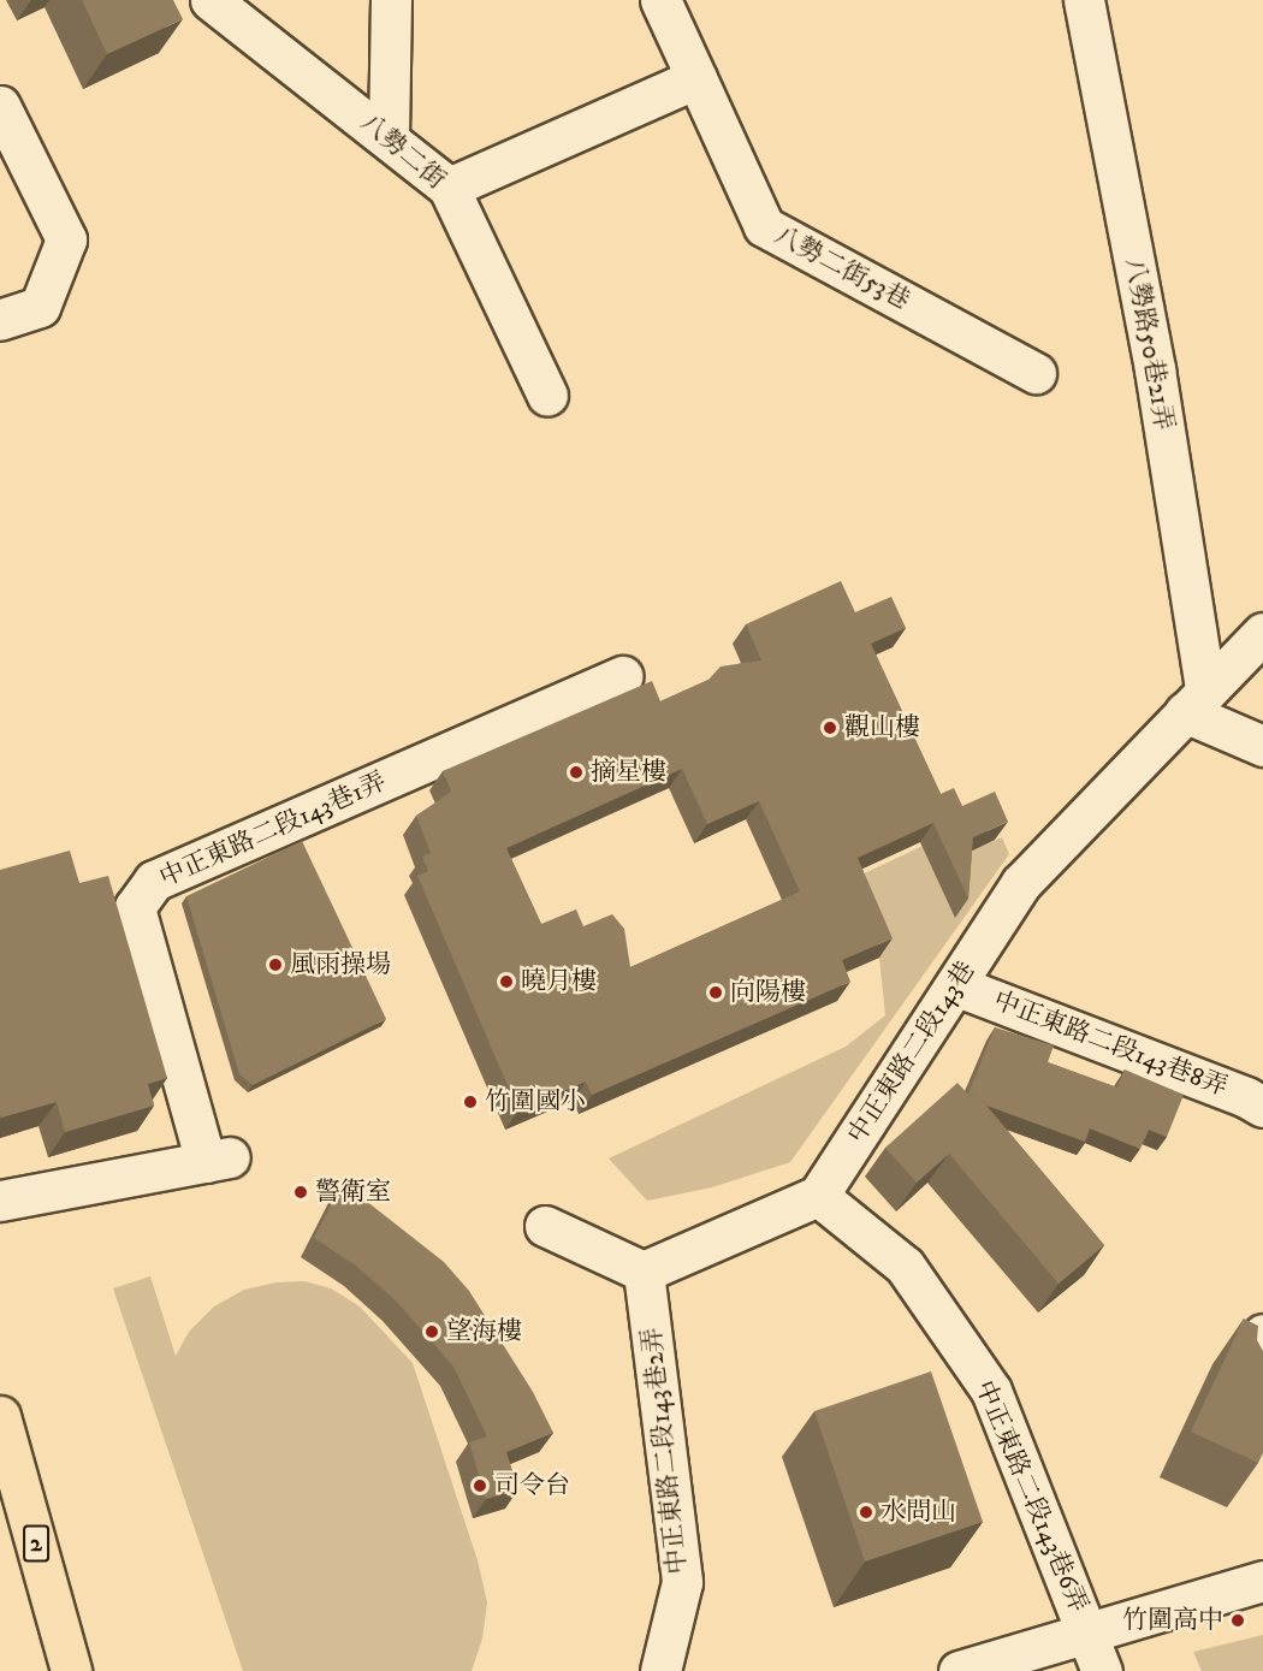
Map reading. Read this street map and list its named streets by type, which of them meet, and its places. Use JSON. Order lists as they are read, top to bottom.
{
  "streets": {
    "main road": ["2"],
    "street": [
      "八勢二街",
      "八勢二街53巷",
      "八勢路50巷21弄",
      "中正東路二段143巷1弄",
      "中正東路二段143巷8弄",
      "中正東路二段143巷",
      "中正東路二段143巷2弄",
      "中正東路二段143巷6弄"
    ]
  },
  "crossings": [
    ["八勢路50巷21弄", "中正東路二段143巷"],
    ["中正東路二段143巷8弄", "中正東路二段143巷"],
    ["中正東路二段143巷", "中正東路二段143巷6弄"]
  ],
  "places": [
    "觀山樓",
    "摘星樓",
    "風雨操場",
    "曉月樓",
    "向陽樓",
    "竹圍國小",
    "警衛室",
    "望海樓",
    "司令台",
    "水問山",
    "竹圍高中"
  ]
}
